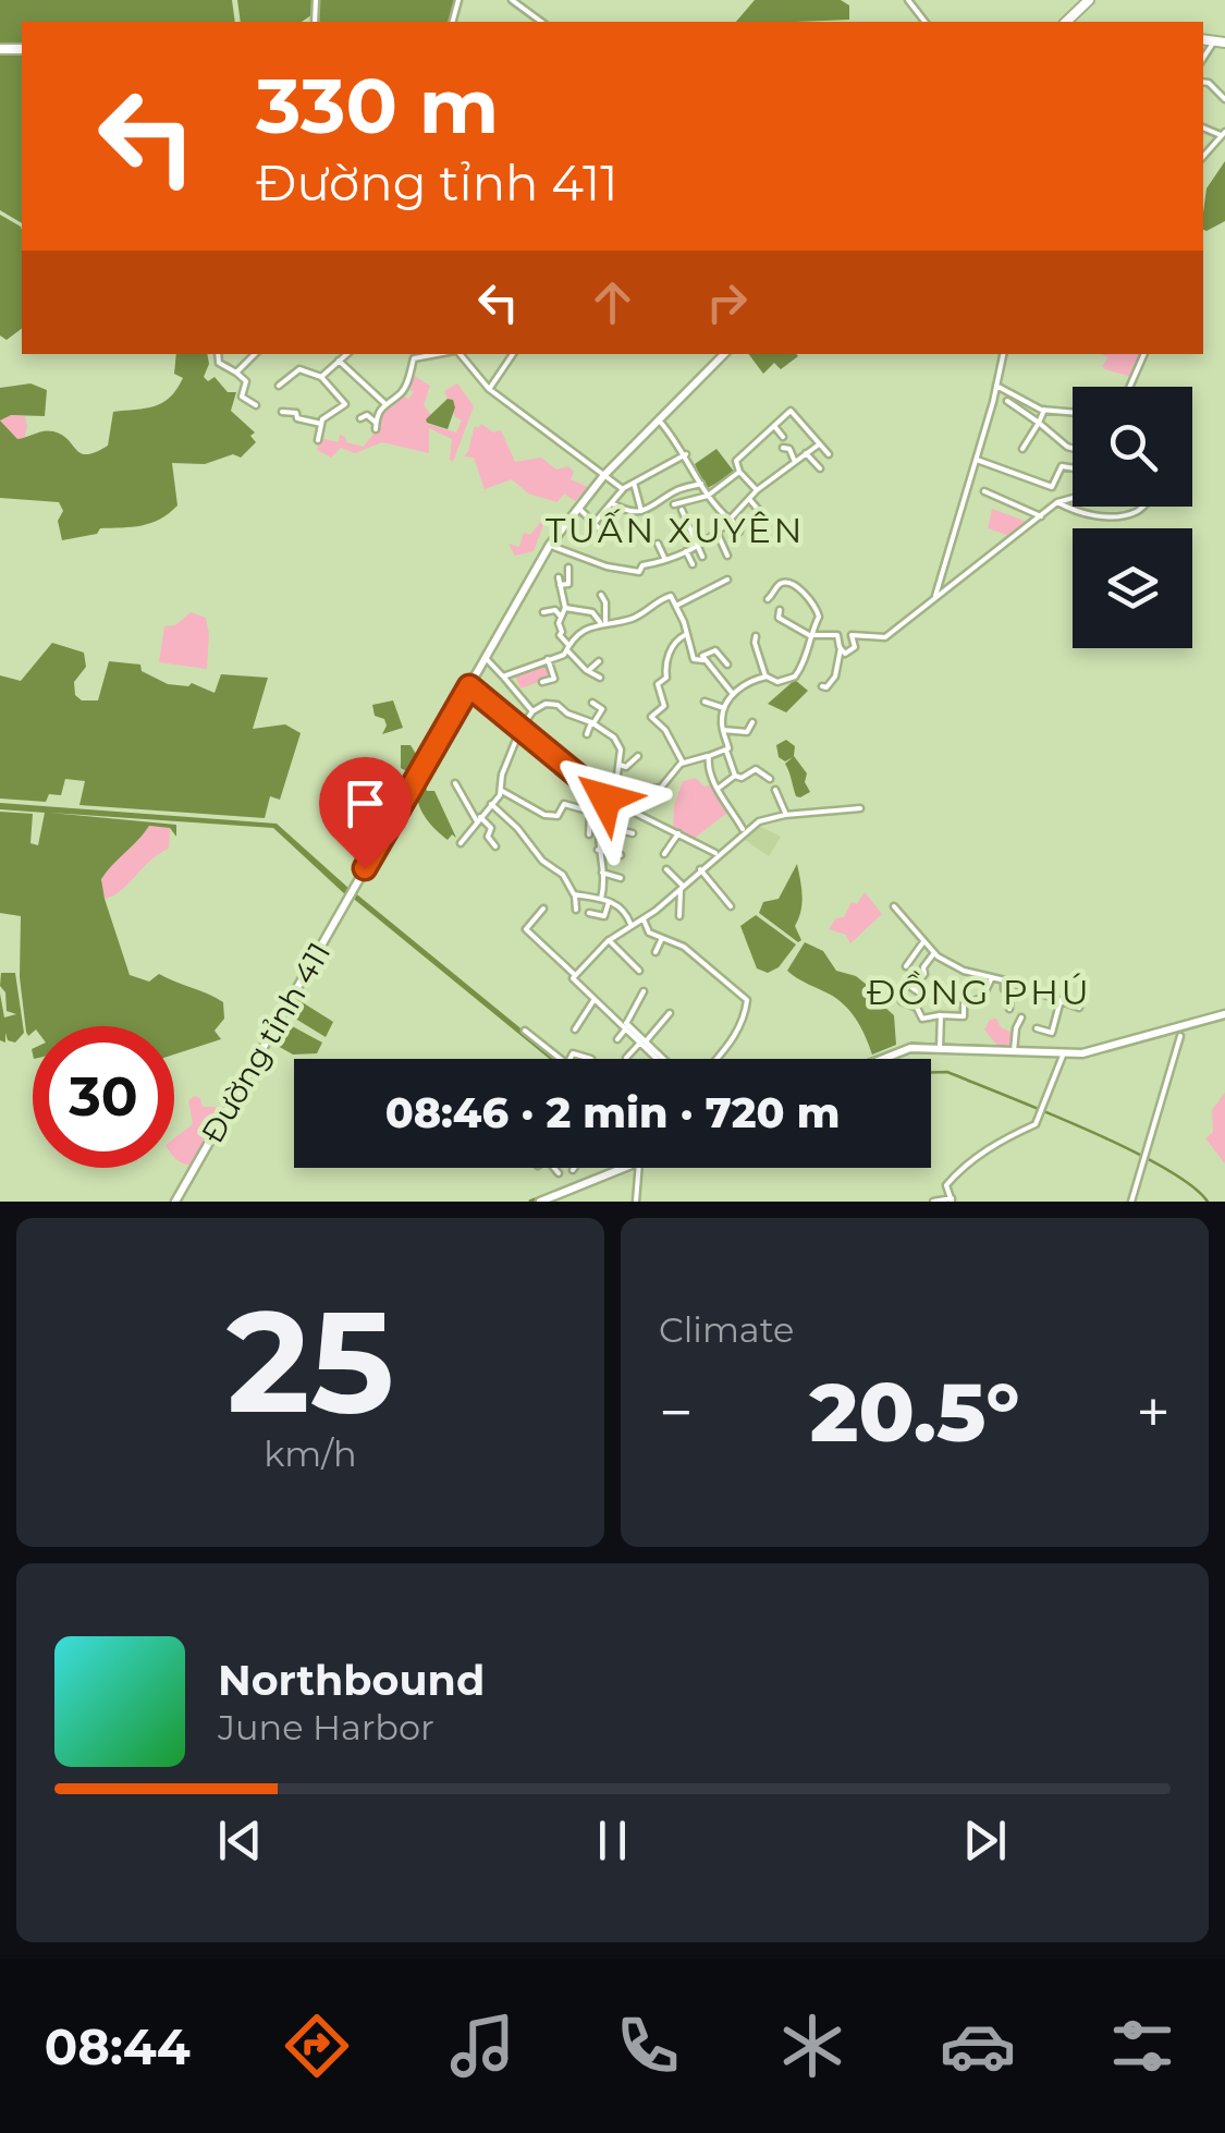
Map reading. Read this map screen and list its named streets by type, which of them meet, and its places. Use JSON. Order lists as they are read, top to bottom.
{
  "streets": {
    "main road": ["Đường tỉnh 411"]
  },
  "districts": ["TUẤN XUYÊN", "ĐỒNG PHÚ"],
  "page": {
    "turn": ["330 m", "Đường tỉnh 411"],
    "limit": "30",
    "trip": "08:46 · 2 min · 720 m",
    "tile": [
      ["25", "km/h"],
      "Climate"
    ],
    "heat": ["−", "20.5°", "+"],
    "song": ["Northbound", "June Harbor"],
    "tabs": "08:44"
  }
}
